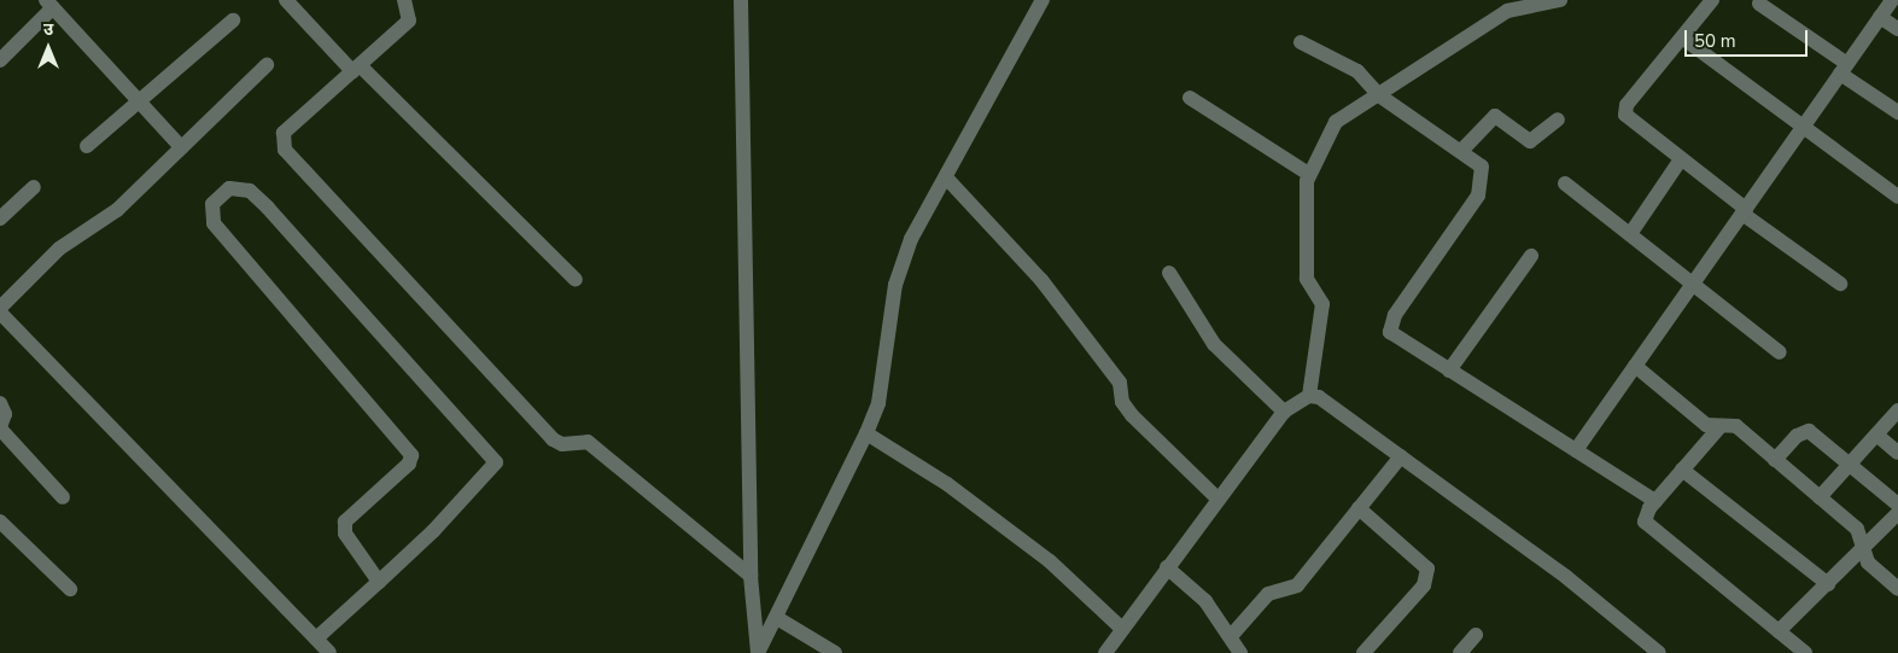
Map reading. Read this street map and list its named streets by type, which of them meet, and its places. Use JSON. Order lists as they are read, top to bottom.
{
  "scale_bar": "50 m",
  "north": "top"
}
